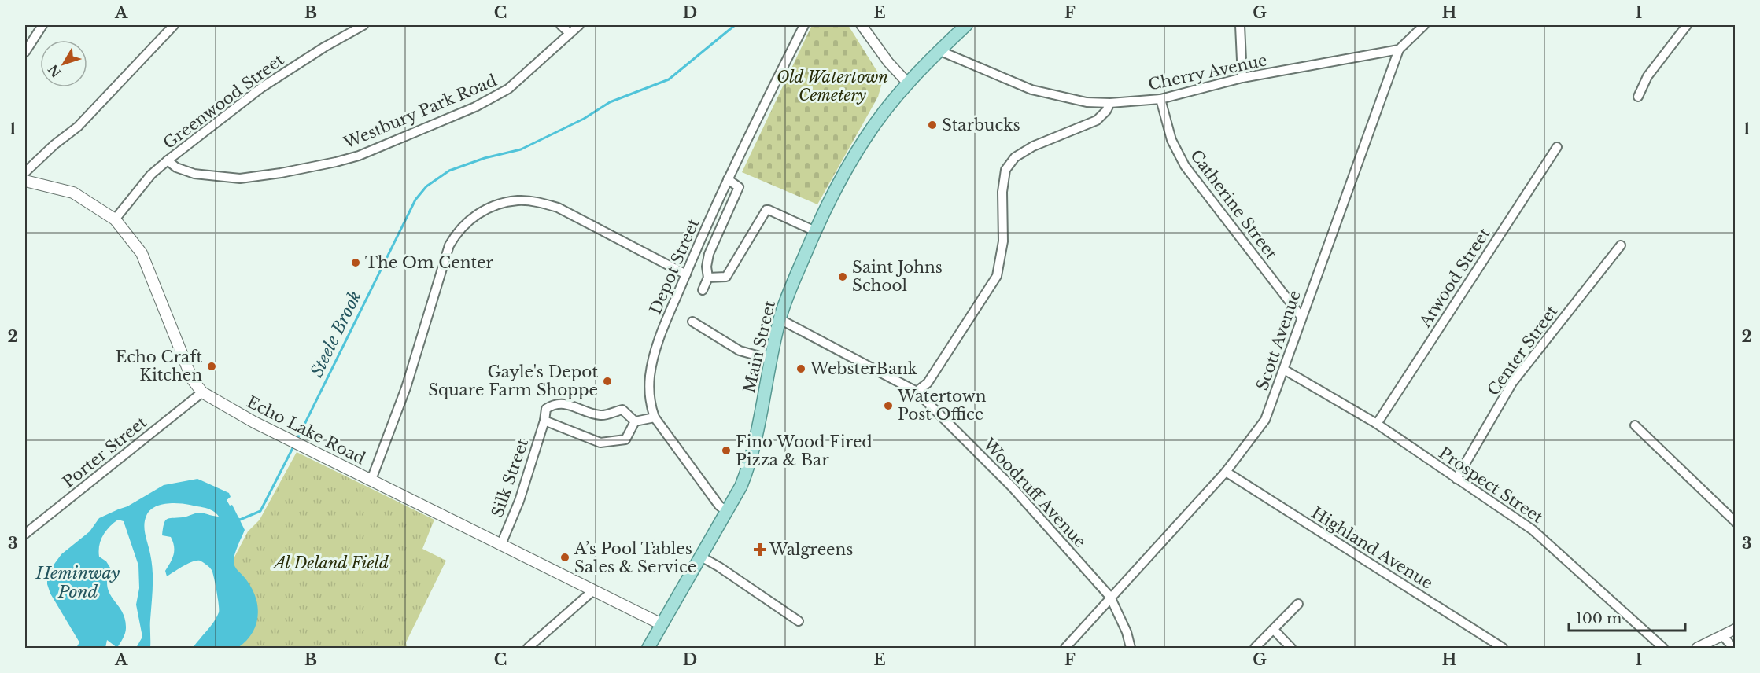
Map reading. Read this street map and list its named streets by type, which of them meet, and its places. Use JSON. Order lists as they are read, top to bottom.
{
  "streets": {
    "main road": ["Main Street", "Echo Lake Road"],
    "street": [
      "Cherry Avenue",
      "Greenwood Street",
      "Westbury Park Road",
      "Catherine Street",
      "Depot Street",
      "Atwood Street",
      "Scott Avenue",
      "Center Street",
      "Porter Street",
      "Silk Street",
      "Prospect Street",
      "Woodruff Avenue",
      "Highland Avenue"
    ]
  },
  "crossings": [
    ["Cherry Avenue", "Catherine Street"],
    ["Cherry Avenue", "Scott Avenue"],
    ["Cherry Avenue", "Main Street"],
    ["Greenwood Street", "Westbury Park Road"],
    ["Greenwood Street", "Echo Lake Road"],
    ["Catherine Street", "Scott Avenue"],
    ["Depot Street", "Main Street"],
    ["Atwood Street", "Prospect Street"],
    ["Scott Avenue", "Prospect Street"],
    ["Scott Avenue", "Woodruff Avenue"],
    ["Scott Avenue", "Highland Avenue"],
    ["Main Street", "Echo Lake Road"],
    ["Main Street", "Woodruff Avenue"],
    ["Center Street", "Prospect Street"],
    ["Echo Lake Road", "Porter Street"],
    ["Echo Lake Road", "Silk Street"]
  ],
  "water": ["Steele Brook", "Heminway Pond"],
  "parks": ["Old Watertown Cemetery", "Al Deland Field"],
  "places": {
    "other": [
      "Starbucks",
      "The Om Center",
      "Saint Johns School",
      "Echo Craft Kitchen",
      "WebsterBank",
      "Gayle's Depot Square Farm Shoppe",
      "Watertown Post Office",
      "Fino Wood Fired Pizza & Bar",
      "A’s Pool Tables Sales & Service"
    ],
    "health": ["Walgreens"]
  },
  "scale_bar": "100 m",
  "north": "bottom left",
  "grid": {
    "columns": [
      "A",
      "B",
      "C",
      "D",
      "E",
      "F",
      "G",
      "H",
      "I"
    ],
    "rows": ["1", "2", "3"]
  }
}
